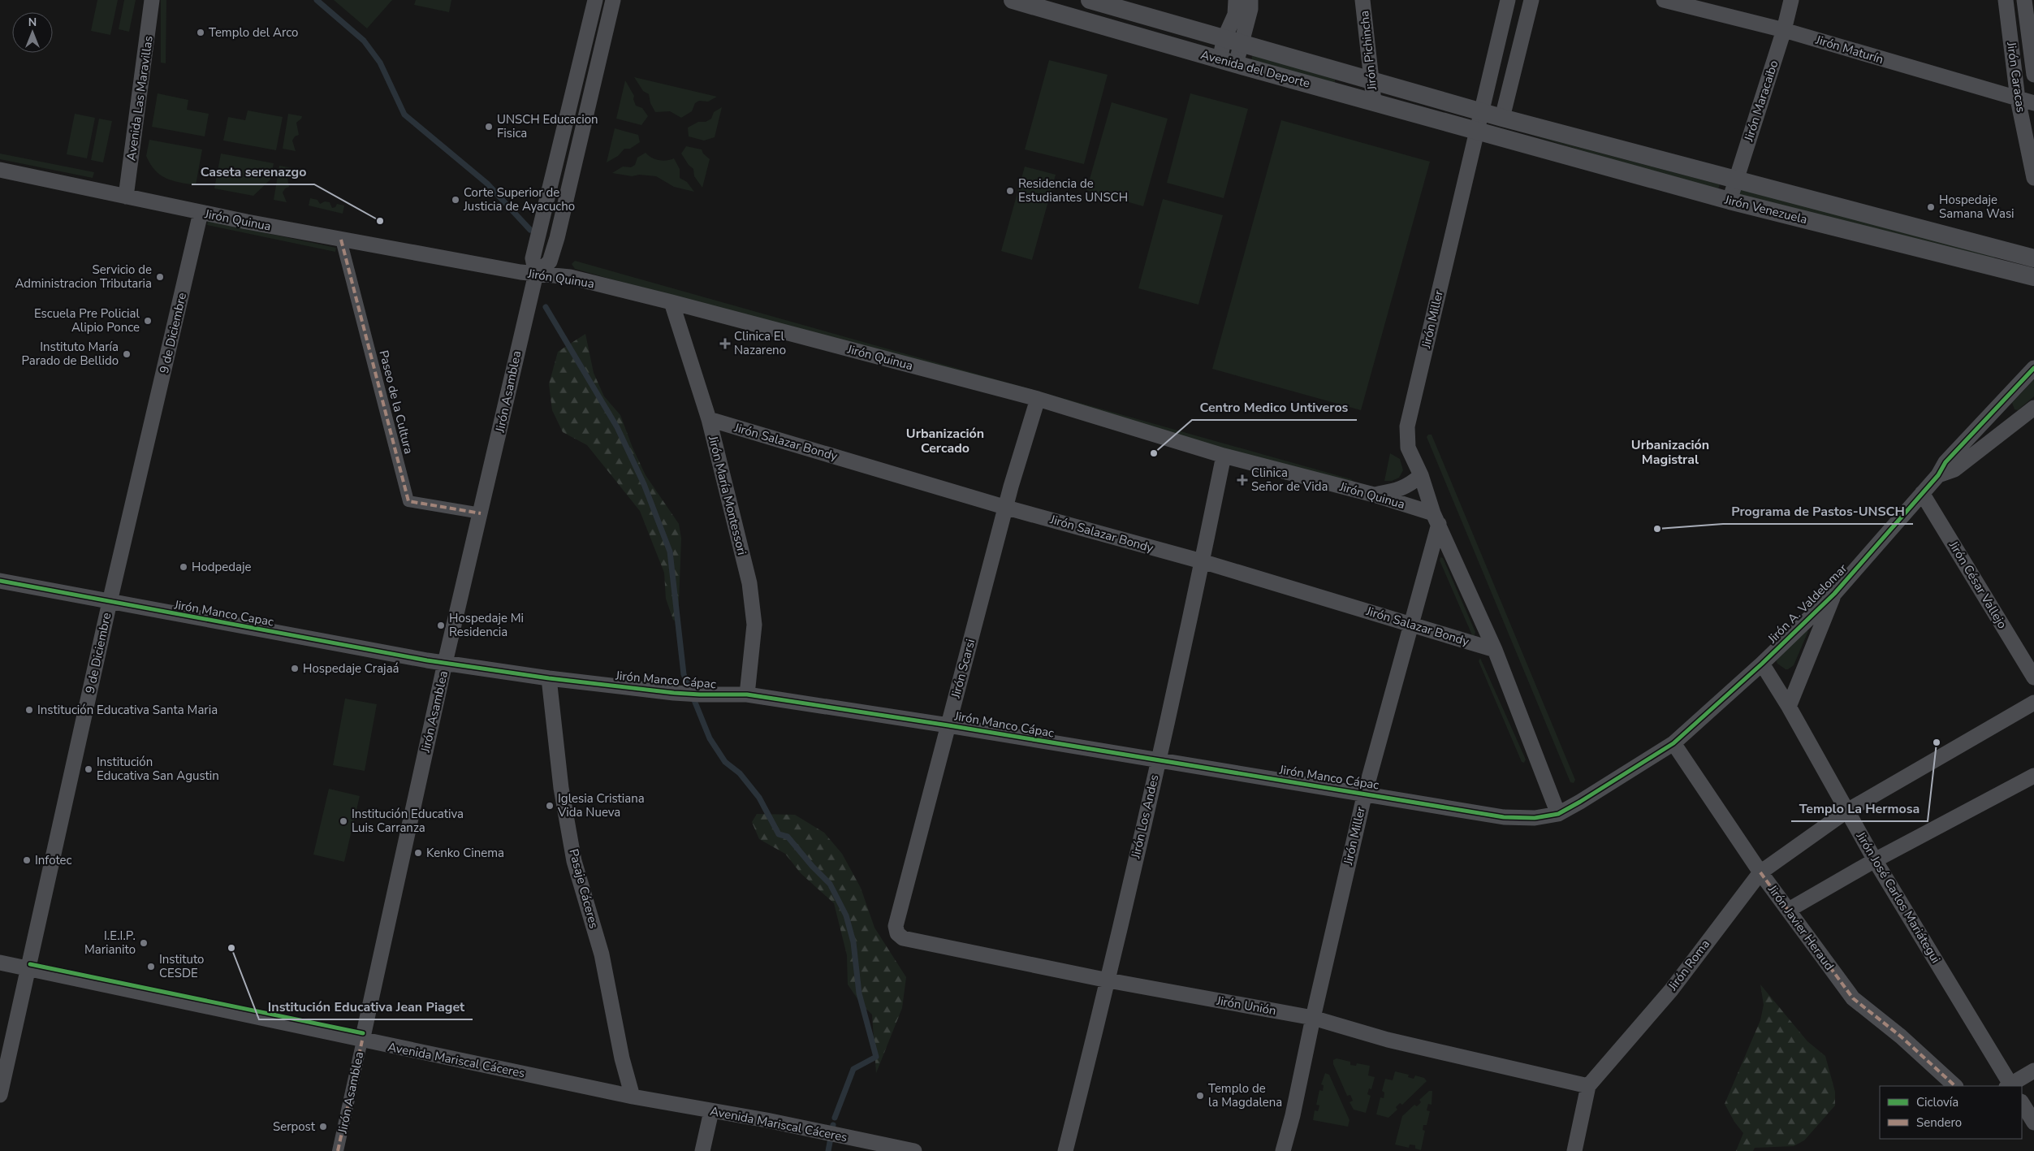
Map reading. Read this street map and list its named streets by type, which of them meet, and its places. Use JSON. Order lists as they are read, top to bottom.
{
  "streets": {
    "street": [
      "Jirón Maturín",
      "Jirón Pichincha",
      "Avenida del Deporte",
      "Jirón Caracas",
      "Avenida Las Maravillas",
      "Jirón Maracaibo",
      "Jirón Venezuela",
      "Jirón Quinua",
      "Jirón Miller",
      "9 de Diciembre",
      "Jirón Asamblea",
      "Paseo de la Cultura",
      "Jirón Salazar Bondy",
      "Jirón María Montessori",
      "Jirón César Vallejo",
      "Jirón A. Valdelomar",
      "Jirón Manco Capac",
      "Jirón Scarsi",
      "Jirón Manco Cápac",
      "Jirón Los Andes",
      "Pasaje Cáceres",
      "Jirón José Carlos Mariátegui",
      "Jirón Javier Heraud",
      "Jirón Roma",
      "Jirón Unión",
      "Avenida Mariscal Cáceres"
    ]
  },
  "crossings": [
    ["Jirón Maturín", "Jirón Caracas"],
    ["Jirón Maturín", "Jirón Maracaibo"],
    ["Jirón Pichincha", "Avenida del Deporte"],
    ["Avenida del Deporte", "Jirón Venezuela"],
    ["Avenida del Deporte", "Jirón Miller"],
    ["Avenida Las Maravillas", "Jirón Quinua"],
    ["Jirón Maracaibo", "Jirón Venezuela"],
    ["Jirón Quinua", "Jirón Miller"],
    ["Jirón Quinua", "9 de Diciembre"],
    ["Jirón Quinua", "Jirón Asamblea"],
    ["Jirón Quinua", "Paseo de la Cultura"],
    ["Jirón Quinua", "Jirón María Montessori"],
    ["Jirón Quinua", "Jirón Scarsi"],
    ["Jirón Quinua", "Jirón Los Andes"],
    ["Jirón Miller", "Jirón Salazar Bondy"],
    ["Jirón Miller", "Jirón Manco Cápac"],
    ["Jirón Miller", "Jirón Unión"],
    ["9 de Diciembre", "Jirón Manco Capac"],
    ["9 de Diciembre", "Avenida Mariscal Cáceres"],
    ["Jirón Asamblea", "Paseo de la Cultura"],
    ["Jirón Asamblea", "Jirón Manco Capac"],
    ["Jirón Asamblea", "Jirón Manco Cápac"],
    ["Jirón Asamblea", "Avenida Mariscal Cáceres"],
    ["Jirón Salazar Bondy", "Jirón María Montessori"],
    ["Jirón Salazar Bondy", "Jirón Scarsi"],
    ["Jirón Salazar Bondy", "Jirón Los Andes"],
    ["Jirón María Montessori", "Jirón Manco Cápac"],
    ["Jirón César Vallejo", "Jirón A. Valdelomar"],
    ["Jirón A. Valdelomar", "Jirón Manco Cápac"],
    ["Jirón A. Valdelomar", "Jirón José Carlos Mariátegui"],
    ["Jirón A. Valdelomar", "Jirón Javier Heraud"],
    ["Jirón Manco Capac", "Jirón Manco Cápac"],
    ["Jirón Scarsi", "Jirón Manco Cápac"],
    ["Jirón Scarsi", "Jirón Unión"],
    ["Jirón Manco Cápac", "Jirón Los Andes"],
    ["Jirón Manco Cápac", "Pasaje Cáceres"],
    ["Jirón Los Andes", "Jirón Unión"],
    ["Pasaje Cáceres", "Avenida Mariscal Cáceres"],
    ["Jirón José Carlos Mariátegui", "Jirón Roma"],
    ["Jirón Javier Heraud", "Jirón Roma"],
    ["Jirón Roma", "Jirón Unión"]
  ],
  "districts": ["Urbanización Cercado", "Urbanización Magistral"],
  "places": {
    "other": [
      "Templo del Arco",
      "UNSCH Educacion Fisica",
      "Residencia de Estudiantes UNSCH",
      "Corte Superior de Justicia de Ayacucho",
      "Hospedaje Samana Wasi",
      "Caseta serenazgo",
      "Servicio de Administracion Tributaria",
      "Escuela Pre Policial Alipio Ponce",
      "Instituto María Parado de Bellido",
      "Centro Medico Untiveros",
      "Programa de Pastos-UNSCH",
      "Hodpedaje",
      "Hospedaje Mi Residencia",
      "Hospedaje Crajaá",
      "Institución Educativa Santa Maria",
      "Templo La Hermosa",
      "Institución Educativa San Agustin",
      "Iglesia Cristiana Vida Nueva",
      "Institución Educativa Luis Carranza",
      "Kenko Cinema",
      "Infotec",
      "I.E.I.P. Marianito",
      "Institución Educativa Jean Piaget",
      "Instituto CESDE",
      "Templo de la Magdalena",
      "Serpost"
    ],
    "health": ["Clinica El Nazareno", "Clinica Señor de Vida"]
  },
  "legend": ["Ciclovía", "Sendero"],
  "north": "top"
}
